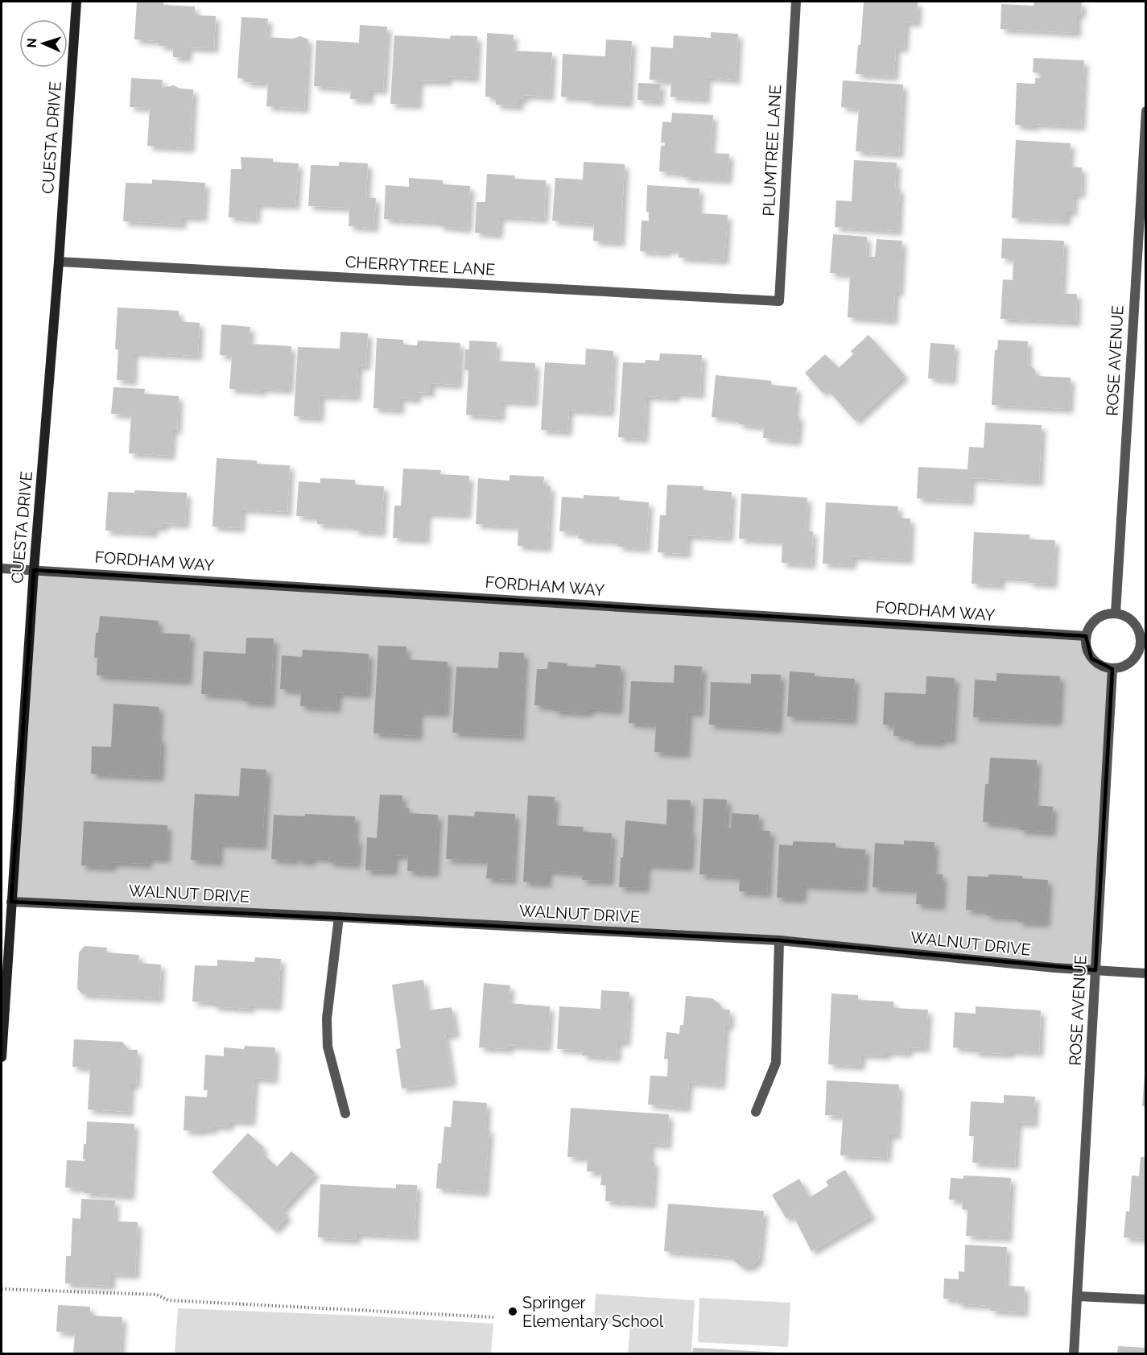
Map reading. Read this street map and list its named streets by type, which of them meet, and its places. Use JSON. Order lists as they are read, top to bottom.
{
  "streets": {
    "street": [
      "CUESTA DRIVE",
      "PLUMTREE LANE",
      "CHERRYTREE LANE",
      "ROSE AVENUE",
      "FORDHAM WAY",
      "WALNUT DRIVE"
    ]
  },
  "crossings": [
    ["CUESTA DRIVE", "CHERRYTREE LANE"],
    ["CUESTA DRIVE", "FORDHAM WAY"],
    ["CUESTA DRIVE", "WALNUT DRIVE"],
    ["PLUMTREE LANE", "CHERRYTREE LANE"],
    ["ROSE AVENUE", "FORDHAM WAY"],
    ["ROSE AVENUE", "WALNUT DRIVE"]
  ],
  "places": ["Springer Elementary School"],
  "north": "left"
}
